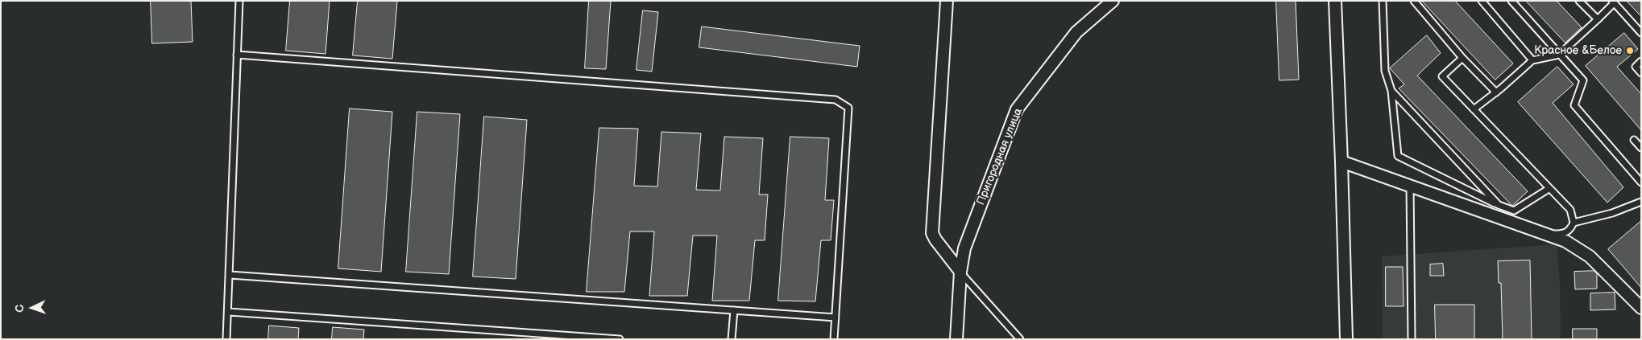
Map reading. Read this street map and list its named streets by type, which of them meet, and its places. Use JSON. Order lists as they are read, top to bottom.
{
  "streets": {
    "street": ["Пригородная улица"]
  },
  "places": ["Красное &Белое"],
  "north": "left"
}
